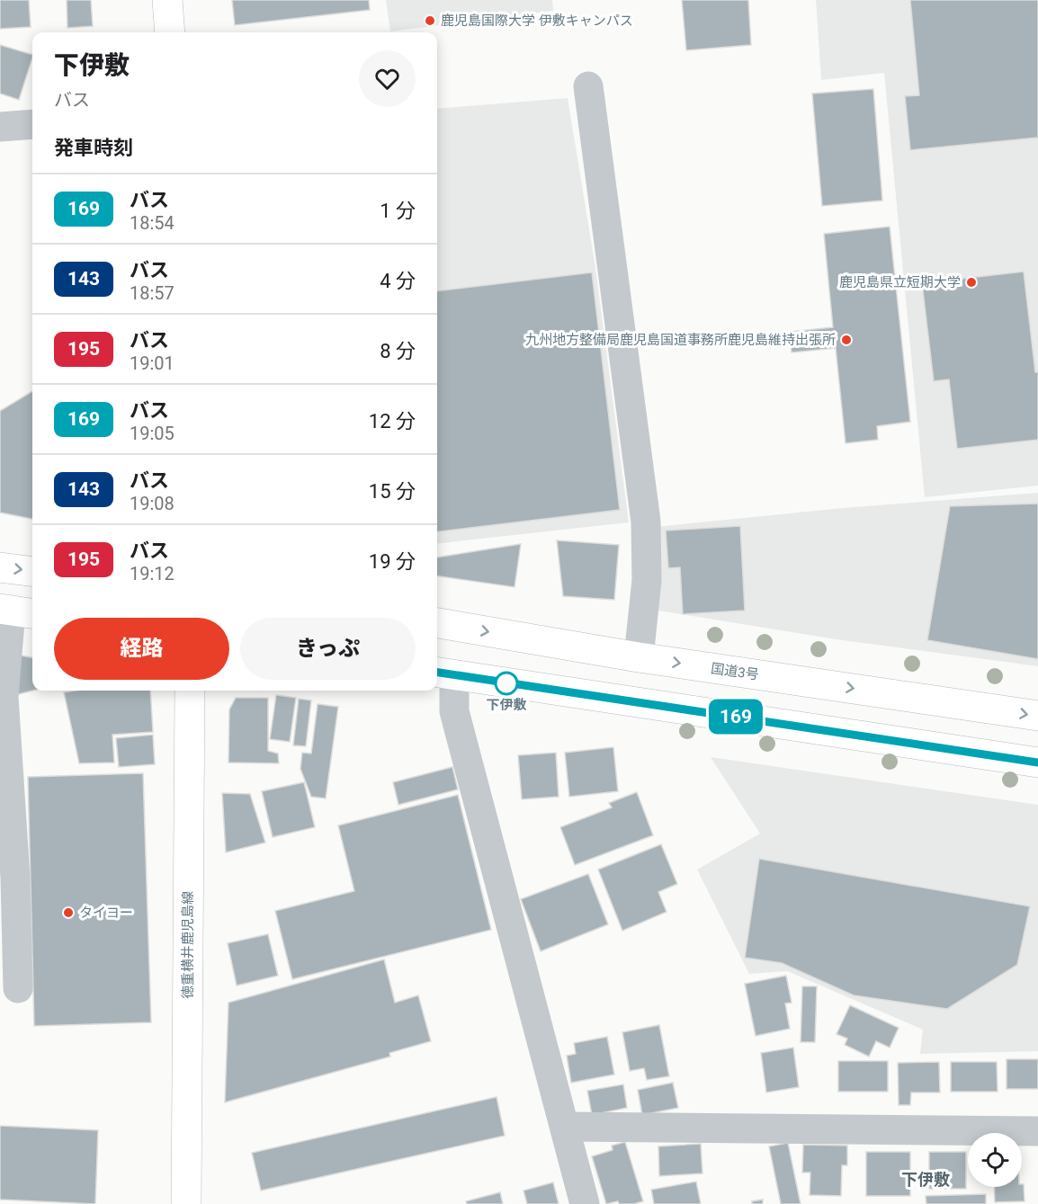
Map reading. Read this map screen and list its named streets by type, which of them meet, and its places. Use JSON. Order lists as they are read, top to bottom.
{
  "streets": {
    "main road": ["国道3号", "徳重横井鹿児島線"]
  },
  "districts": ["下伊敷"],
  "places": [
    "鹿児島国際大学 伊敷キャンパス",
    "鹿児島県立短期大学",
    "九州地方整備局鹿児島国道事務所鹿児島維持出張所",
    "下伊敷",
    "タイヨー"
  ],
  "lines": ["bus line 169"],
  "page": {
    "on_map": "169",
    "heading": [
      ["下伊敷", "バス"],
      "発車時刻"
    ],
    "list": [
      {
        "mark": "169",
        "name": "バス",
        "note": "18:54",
        "value": "1 分"
      },
      {
        "mark": "143",
        "name": "バス",
        "note": "18:57",
        "value": "4 分"
      },
      {
        "mark": "195",
        "name": "バス",
        "note": "19:01",
        "value": "8 分"
      },
      {
        "mark": "169",
        "name": "バス",
        "note": "19:05",
        "value": "12 分"
      },
      {
        "mark": "143",
        "name": "バス",
        "note": "19:08",
        "value": "15 分"
      },
      {
        "mark": "195",
        "name": "バス",
        "note": "19:12",
        "value": "19 分"
      }
    ],
    "buttons": ["経路", "きっぷ"]
  }
}
